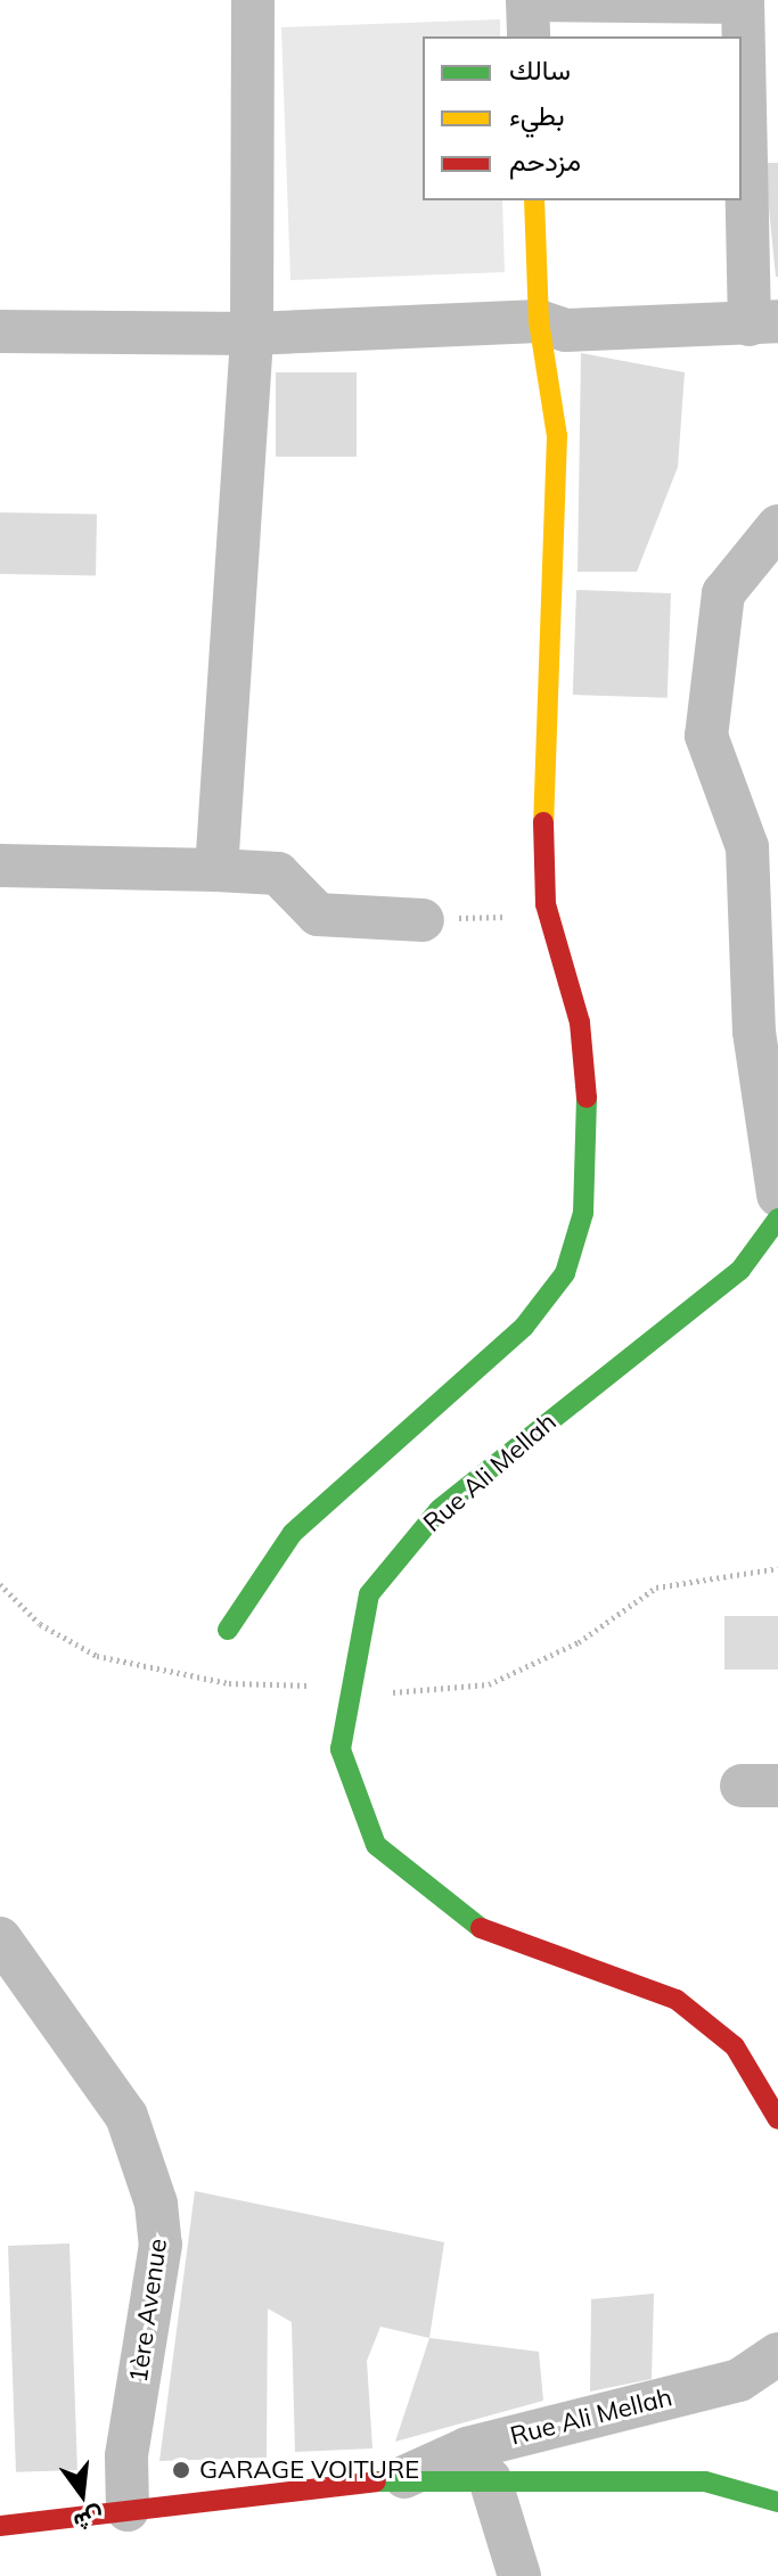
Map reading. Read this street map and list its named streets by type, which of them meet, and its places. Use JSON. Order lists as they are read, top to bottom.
{
  "streets": {
    "street": ["Rue Ali Mellah", "1ère Avenue"]
  },
  "places": ["GARAGE VOITURE"],
  "legend": ["سالك", "بطيء", "مزدحم"],
  "north": "bottom"
}
